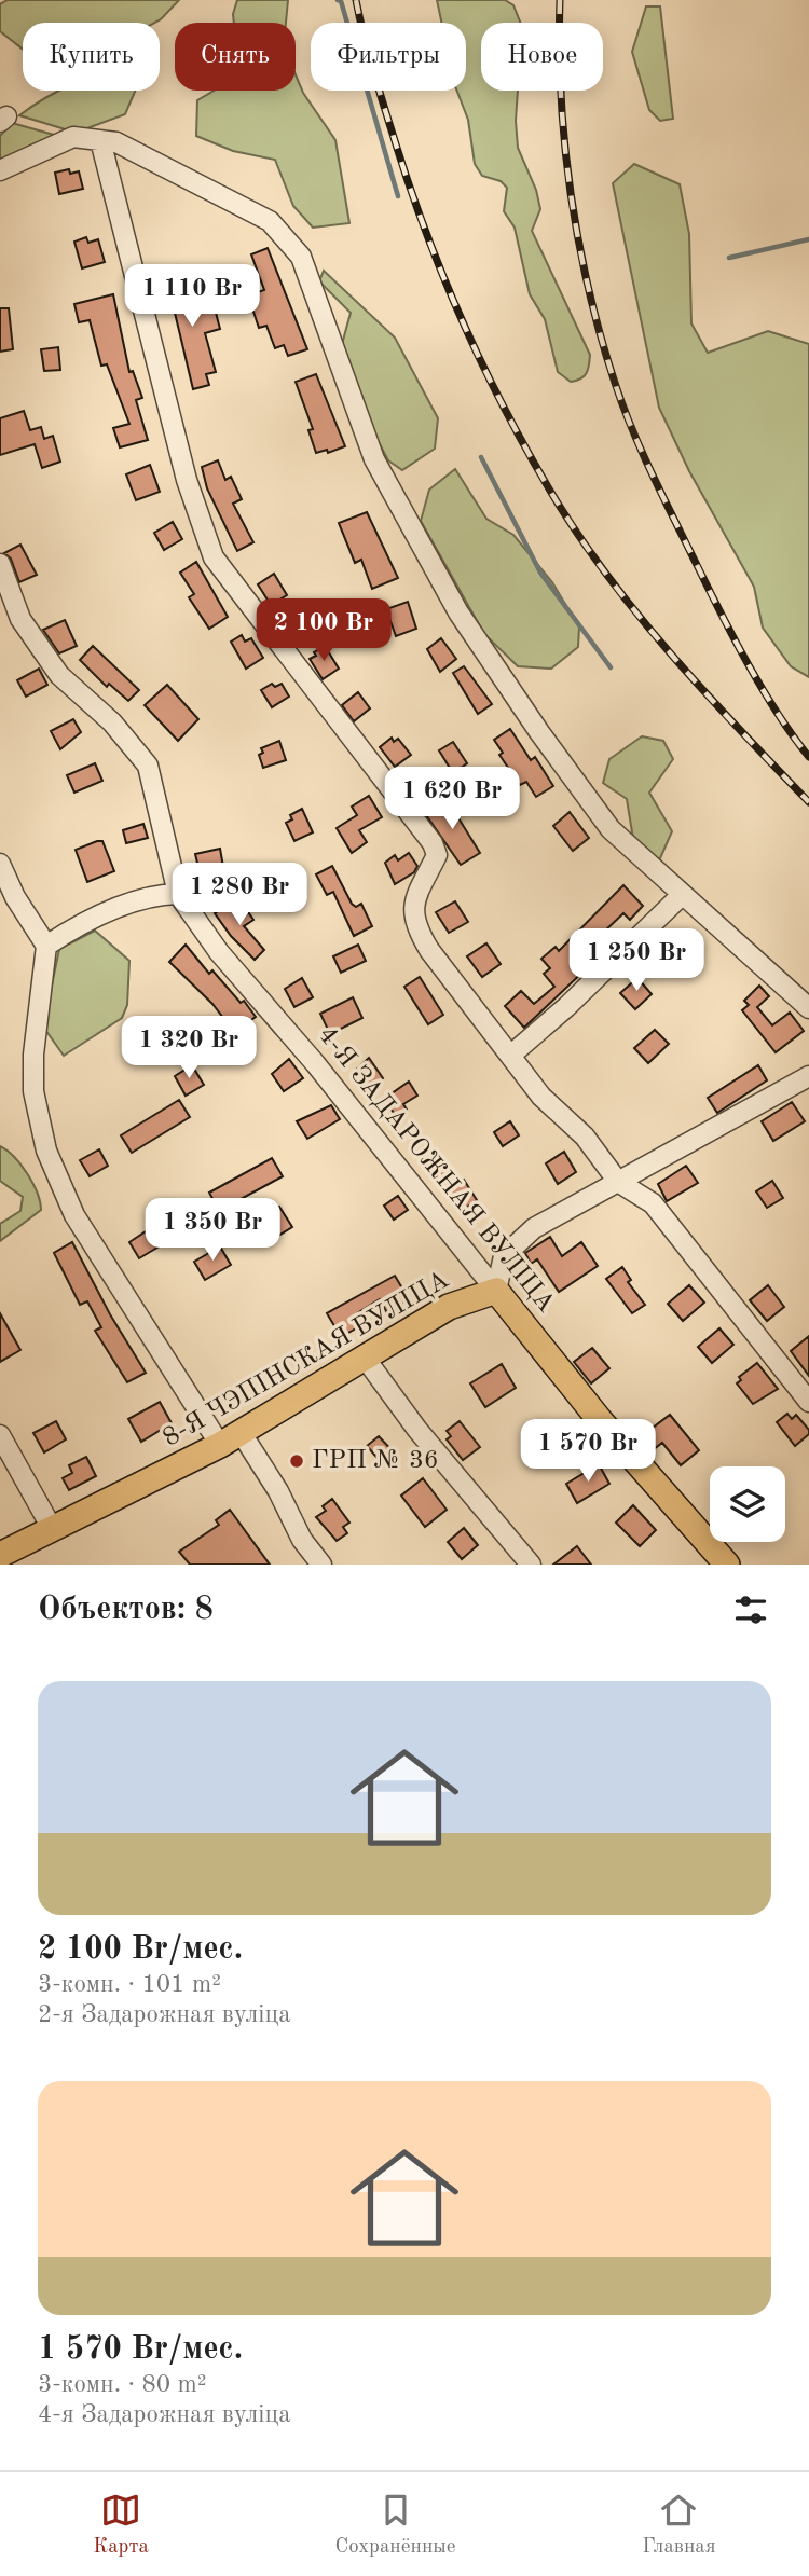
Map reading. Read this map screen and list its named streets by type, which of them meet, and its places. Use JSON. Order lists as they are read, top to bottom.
{
  "streets": {
    "main road": ["4-Я ЗАДАРОЖНАЯ ВУЛІЦА", "8-Я ЧЭПІНСКАЯ ВУЛІЦА"]
  },
  "crossings": [
    ["4-Я ЗАДАРОЖНАЯ ВУЛІЦА", "8-Я ЧЭПІНСКАЯ ВУЛІЦА"]
  ],
  "places": ["ГРП № 36"],
  "page": {
    "chip": [
      "Купить",
      "Снять",
      "Фильтры",
      "Новое"
    ],
    "price": [
      "1 110 Br",
      "2 100 Br",
      "1 620 Br",
      "1 280 Br",
      "1 250 Br",
      "1 320 Br",
      "1 350 Br",
      "1 570 Br"
    ],
    "heading": "Объектов: 8",
    "list": [
      {
        "name": "2 100 Br/мес.",
        "note": "3-комн. · 101 m² · 2-я Задарожная вуліца"
      },
      {
        "name": "1 570 Br/мес.",
        "note": "3-комн. · 80 m² · 4-я Задарожная вуліца"
      }
    ],
    "tabs": ["Карта", "Сохранённые", "Главная"]
  }
}
